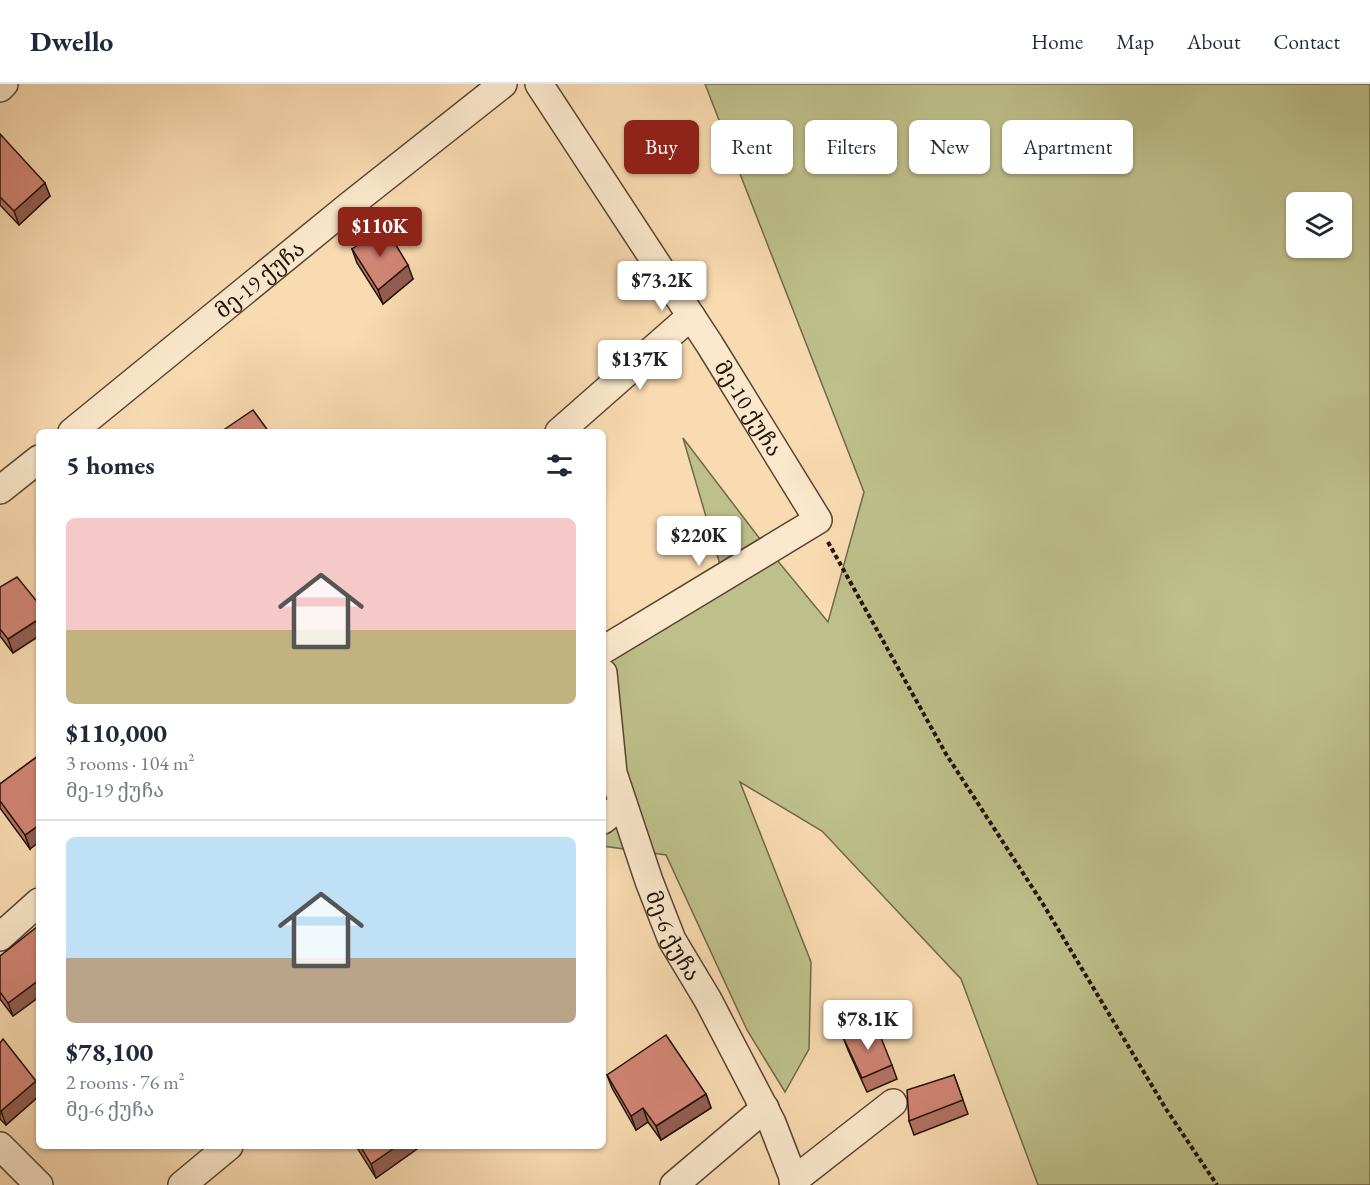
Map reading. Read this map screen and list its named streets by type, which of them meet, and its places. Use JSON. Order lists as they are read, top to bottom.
{
  "streets": {
    "street": ["მე-19 ქუჩა", "მე-10 ქუჩა", "მე-6 ქუჩა"]
  },
  "page": {
    "header": "Dwello",
    "nav": [
      "Home",
      "Map",
      "About",
      "Contact"
    ],
    "chip": [
      "Buy",
      "Rent",
      "Filters",
      "New",
      "Apartment"
    ],
    "price": [
      "$110K",
      "$73.2K",
      "$137K",
      "$220K",
      "$78.1K"
    ],
    "heading": "5 homes",
    "list": [
      {
        "name": "$110,000",
        "note": "3 rooms · 104 m² · მე-19 ქუჩა"
      },
      {
        "name": "$78,100",
        "note": "2 rooms · 76 m² · მე-6 ქუჩა"
      }
    ]
  }
}
